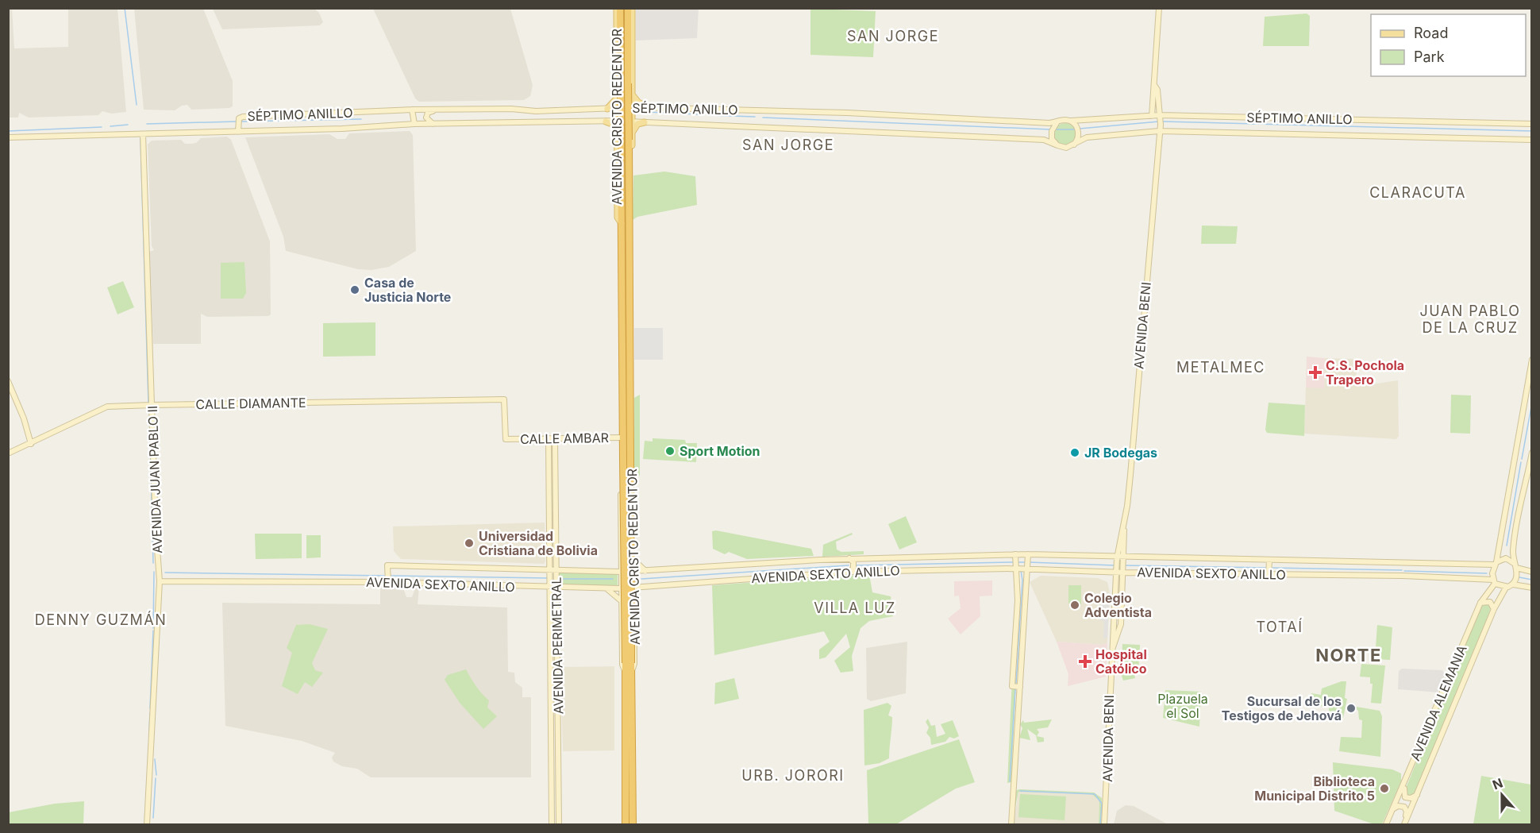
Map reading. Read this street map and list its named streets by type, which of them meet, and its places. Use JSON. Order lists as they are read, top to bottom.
{
  "streets": {
    "highway": ["AVENIDA CRISTO REDENTOR"],
    "main road": [
      "SÉPTIMO ANILLO",
      "AVENIDA BENI",
      "CALLE DIAMANTE",
      "CALLE AMBAR",
      "AVENIDA JUAN PABLO II",
      "AVENIDA SEXTO ANILLO",
      "AVENIDA PERIMETRAL",
      "AVENIDA ALEMANIA"
    ]
  },
  "crossings": [
    ["SÉPTIMO ANILLO", "AVENIDA CRISTO REDENTOR"],
    ["SÉPTIMO ANILLO", "AVENIDA BENI"],
    ["SÉPTIMO ANILLO", "AVENIDA JUAN PABLO II"],
    ["AVENIDA CRISTO REDENTOR", "CALLE AMBAR"],
    ["AVENIDA CRISTO REDENTOR", "AVENIDA SEXTO ANILLO"],
    ["AVENIDA BENI", "AVENIDA SEXTO ANILLO"],
    ["CALLE DIAMANTE", "CALLE AMBAR"],
    ["CALLE DIAMANTE", "AVENIDA JUAN PABLO II"],
    ["CALLE AMBAR", "AVENIDA PERIMETRAL"],
    ["AVENIDA JUAN PABLO II", "AVENIDA SEXTO ANILLO"],
    ["AVENIDA SEXTO ANILLO", "AVENIDA PERIMETRAL"],
    ["AVENIDA SEXTO ANILLO", "AVENIDA ALEMANIA"]
  ],
  "districts": [
    "SAN JORGE",
    "SAN JORGE",
    "CLARACUTA",
    "JUAN PABLO DE LA CRUZ",
    "METALMEC",
    "VILLA LUZ",
    "DENNY GUZMÁN",
    "TOTAÍ",
    "NORTE",
    "URB. JORORI"
  ],
  "parks": ["Plazuela el Sol"],
  "places": {
    "other": [
      "Casa de Justicia Norte",
      "Sport Motion",
      "JR Bodegas",
      "Universidad Cristiana de Bolivia",
      "Colegio Adventista",
      "Sucursal de los Testigos de Jehová",
      "Biblioteca Municipal Distrito 5"
    ],
    "health": ["C.S. Pochola Trapero", "Hospital Católico"]
  },
  "legend": ["Road", "Park"],
  "north": "top"
}
